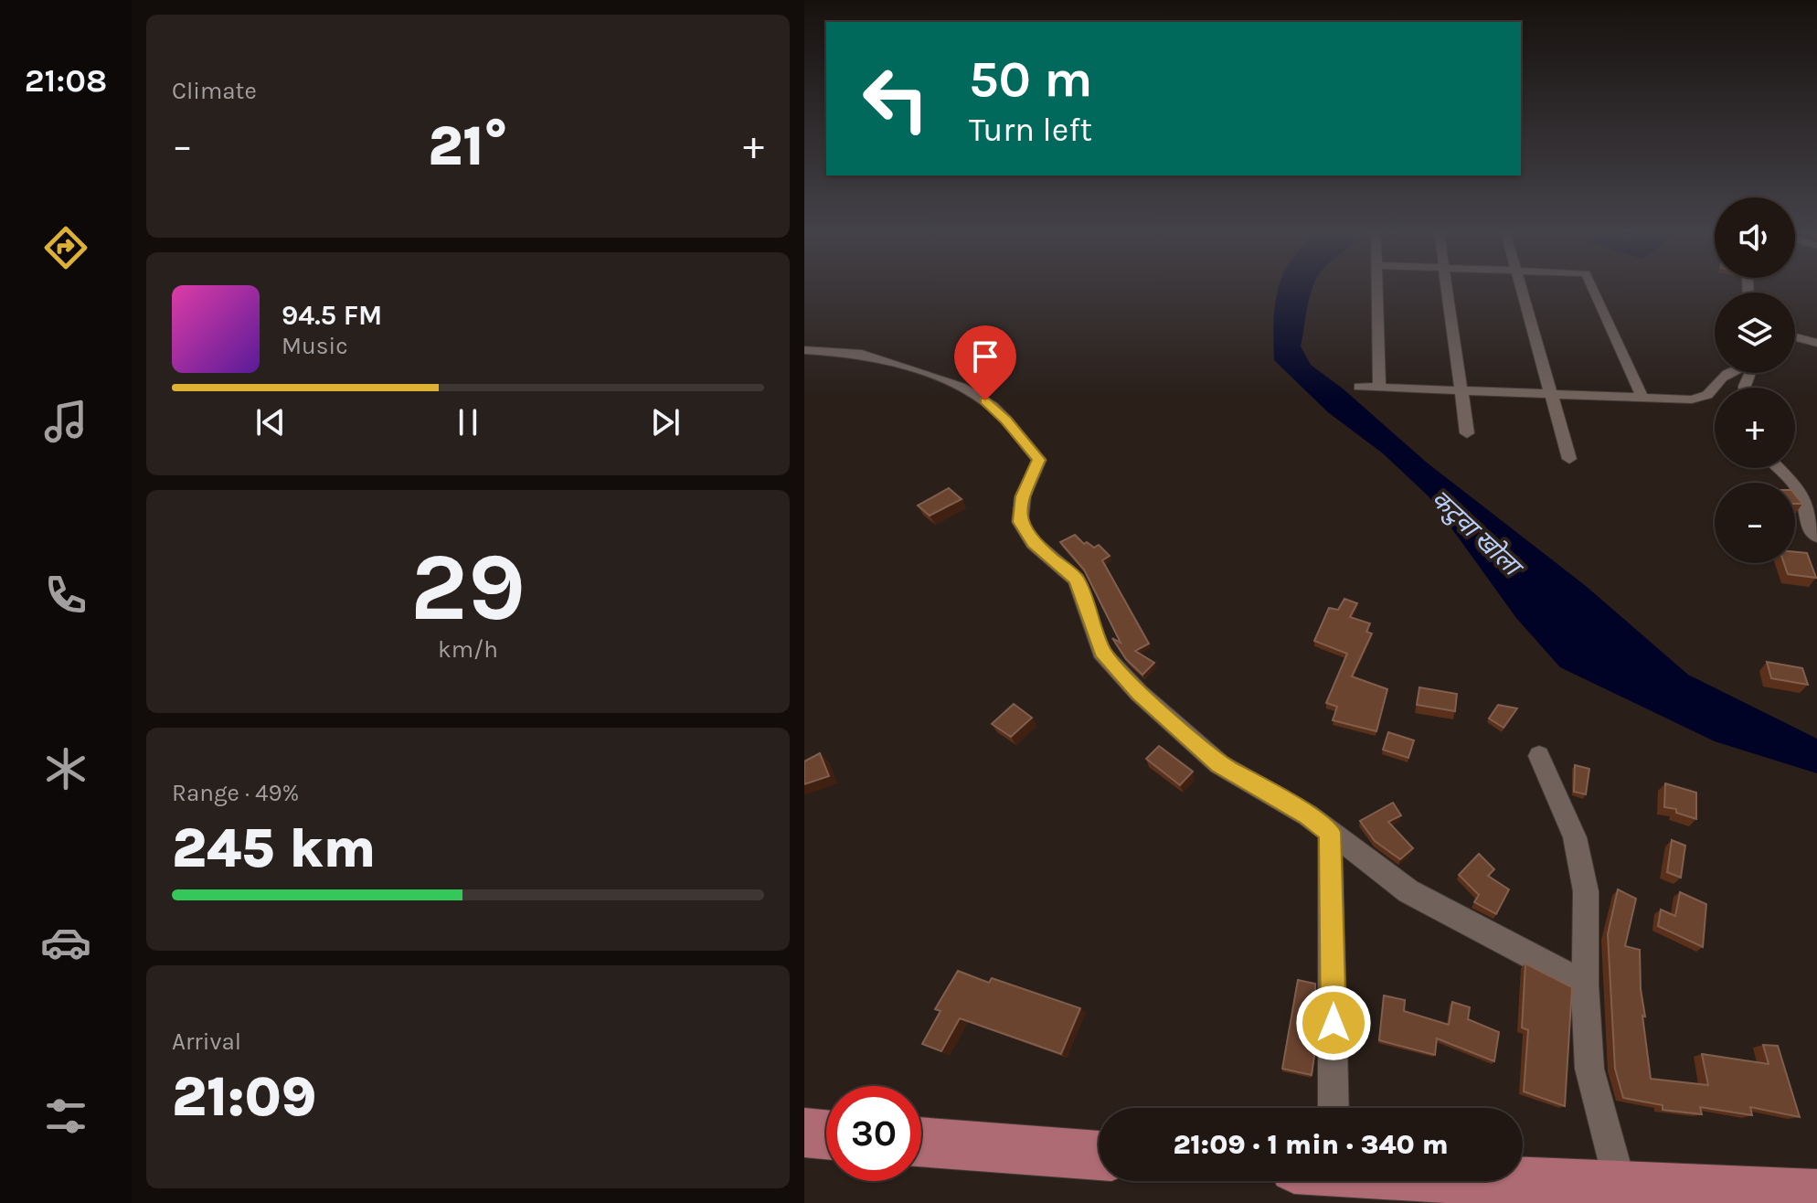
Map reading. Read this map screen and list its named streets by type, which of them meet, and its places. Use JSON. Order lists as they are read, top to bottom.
{
  "water": ["कटुवा खोला"],
  "page": {
    "tabs": "21:08",
    "tile": [
      "Climate",
      ["29", "km/h"],
      ["Range · 49%", "245 km"],
      ["Arrival", "21:09"]
    ],
    "turn": ["50 m", "Turn left"],
    "heat": ["−", "21°", "+"],
    "map_buttons": ["+", "−"],
    "song": ["94.5 FM", "Music"],
    "limit": "30",
    "trip": "21:09 · 1 min · 340 m"
  }
}
